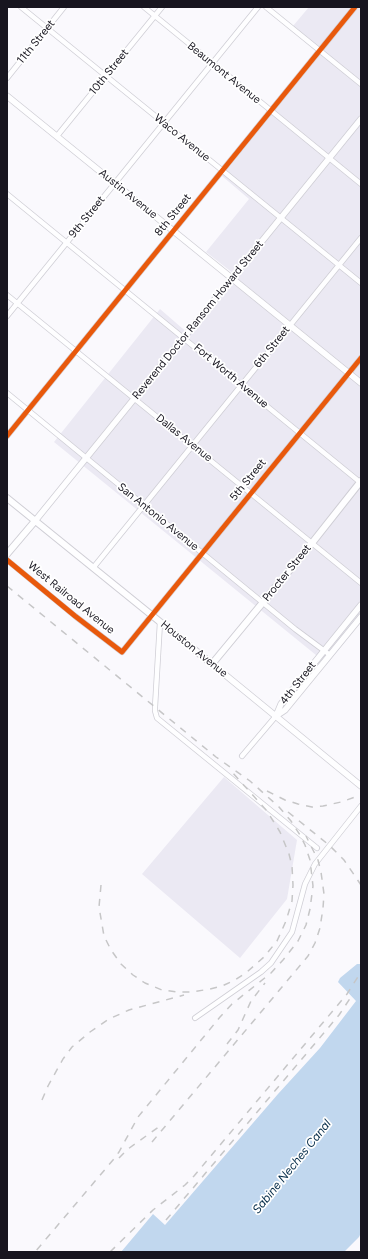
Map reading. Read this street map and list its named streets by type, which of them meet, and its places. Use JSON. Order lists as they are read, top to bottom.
{
  "streets": {
    "main road": ["Procter Street", "Houston Avenue"],
    "street": [
      "11th Street",
      "10th Street",
      "Beaumont Avenue",
      "Waco Avenue",
      "Austin Avenue",
      "8th Street",
      "9th Street",
      "Reverend Doctor Ransom Howard Street",
      "6th Street",
      "Fort Worth Avenue",
      "Dallas Avenue",
      "5th Street",
      "San Antonio Avenue",
      "West Railroad Avenue",
      "4th Street"
    ]
  },
  "crossings": [
    ["11th Street", "Waco Avenue"],
    ["10th Street", "Beaumont Avenue"],
    ["10th Street", "Waco Avenue"],
    ["10th Street", "Austin Avenue"],
    ["Beaumont Avenue", "8th Street"],
    ["Beaumont Avenue", "9th Street"],
    ["Beaumont Avenue", "Reverend Doctor Ransom Howard Street"],
    ["Waco Avenue", "8th Street"],
    ["Waco Avenue", "9th Street"],
    ["Waco Avenue", "Reverend Doctor Ransom Howard Street"],
    ["Waco Avenue", "6th Street"],
    ["Austin Avenue", "8th Street"],
    ["Austin Avenue", "9th Street"],
    ["Austin Avenue", "Reverend Doctor Ransom Howard Street"],
    ["Austin Avenue", "6th Street"],
    ["Austin Avenue", "5th Street"],
    ["8th Street", "Fort Worth Avenue"],
    ["8th Street", "Dallas Avenue"],
    ["8th Street", "San Antonio Avenue"],
    ["9th Street", "Fort Worth Avenue"],
    ["9th Street", "Dallas Avenue"],
    ["Reverend Doctor Ransom Howard Street", "Fort Worth Avenue"],
    ["Reverend Doctor Ransom Howard Street", "Dallas Avenue"],
    ["Reverend Doctor Ransom Howard Street", "San Antonio Avenue"],
    ["Reverend Doctor Ransom Howard Street", "Houston Avenue"],
    ["6th Street", "Fort Worth Avenue"],
    ["6th Street", "Dallas Avenue"],
    ["6th Street", "San Antonio Avenue"],
    ["6th Street", "Houston Avenue"],
    ["Fort Worth Avenue", "5th Street"],
    ["Fort Worth Avenue", "Procter Street"],
    ["Dallas Avenue", "5th Street"],
    ["Dallas Avenue", "Procter Street"],
    ["5th Street", "San Antonio Avenue"],
    ["5th Street", "West Railroad Avenue"],
    ["5th Street", "Houston Avenue"],
    ["San Antonio Avenue", "Procter Street"],
    ["San Antonio Avenue", "4th Street"],
    ["Procter Street", "Houston Avenue"],
    ["Houston Avenue", "4th Street"]
  ],
  "water": ["Sabine Neches Canal"]
}
